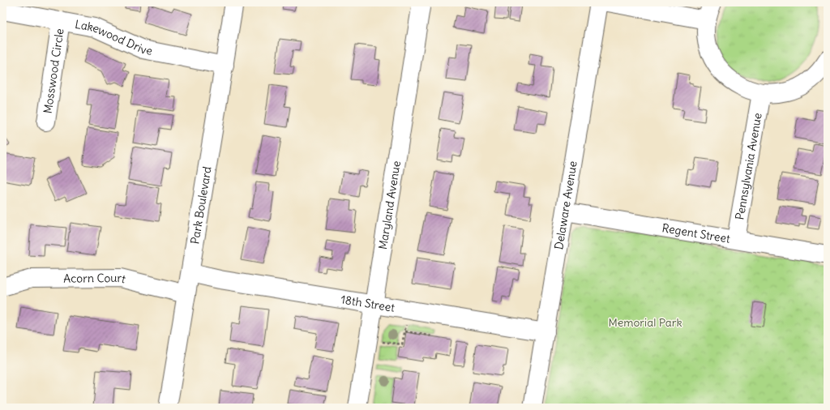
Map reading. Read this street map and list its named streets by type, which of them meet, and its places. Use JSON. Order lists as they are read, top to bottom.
{
  "streets": {
    "street": [
      "Lakewood Drive",
      "Mosswood Circle",
      "Pennsylvania Avenue",
      "Park Boulevard",
      "Maryland Avenue",
      "Delaware Avenue",
      "Regent Street",
      "Acorn Court",
      "18th Street"
    ]
  },
  "crossings": [
    ["Lakewood Drive", "Mosswood Circle"],
    ["Lakewood Drive", "Park Boulevard"],
    ["Pennsylvania Avenue", "Regent Street"],
    ["Park Boulevard", "Acorn Court"],
    ["Park Boulevard", "18th Street"],
    ["Maryland Avenue", "18th Street"],
    ["Delaware Avenue", "Regent Street"],
    ["Delaware Avenue", "18th Street"]
  ],
  "parks": ["Memorial Park"]
}
